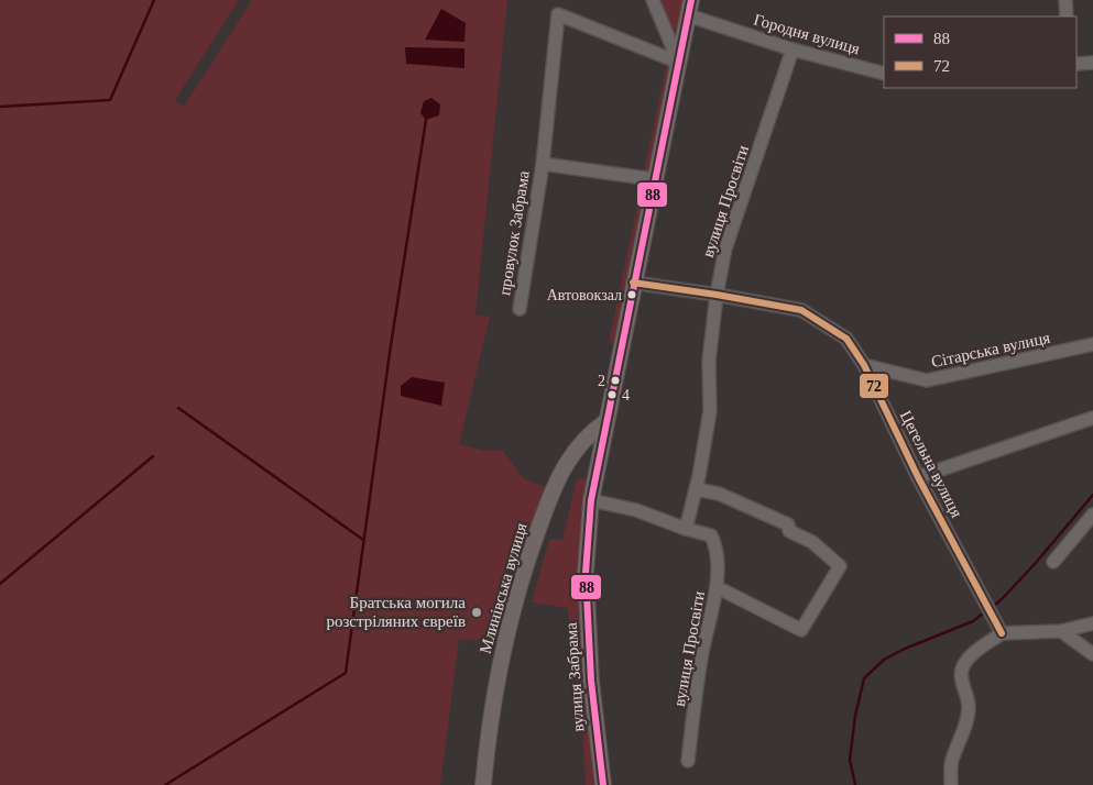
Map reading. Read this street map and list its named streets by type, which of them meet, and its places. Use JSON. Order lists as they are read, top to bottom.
{
  "streets": {
    "main road": ["Млинівська вулиця", "вулиця Забрама"],
    "street": [
      "Городня вулиця",
      "вулиця Просвіти",
      "провулок Забрама",
      "Сітарська вулиця",
      "Цегельна вулиця"
    ]
  },
  "crossings": [
    ["Городня вулиця", "вулиця Просвіти"],
    ["Городня вулиця", "вулиця Забрама"],
    ["вулиця Просвіти", "Цегельна вулиця"],
    ["вулиця Просвіти", "вулиця Забрама"],
    ["провулок Забрама", "вулиця Забрама"],
    ["Сітарська вулиця", "Цегельна вулиця"],
    ["Цегельна вулиця", "вулиця Забрама"],
    ["Млинівська вулиця", "вулиця Забрама"]
  ],
  "places": [
    "Автовокзал",
    "2",
    "4",
    "Братська могила розстріляних євреїв"
  ],
  "lines": ["transit line 88", "transit line 72"],
  "legend": ["88", "72"]
}
